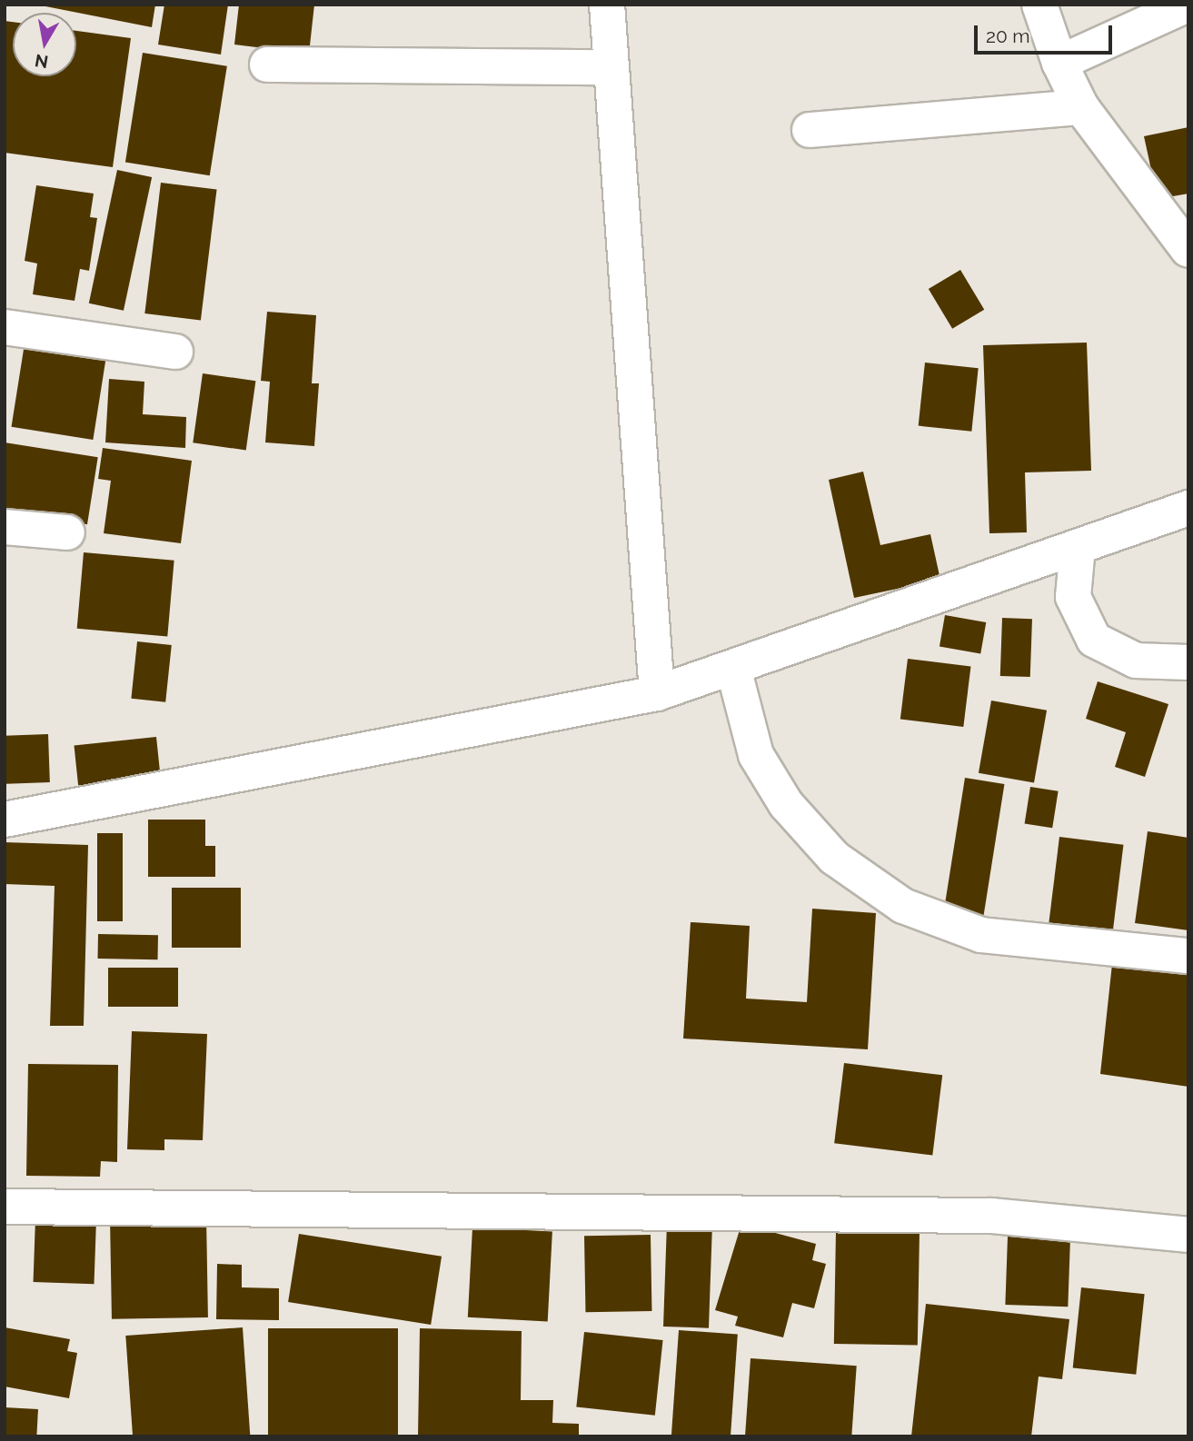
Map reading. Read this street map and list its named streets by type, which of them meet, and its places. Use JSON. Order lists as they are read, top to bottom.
{
  "scale_bar": "20 m",
  "north": "bottom"
}
